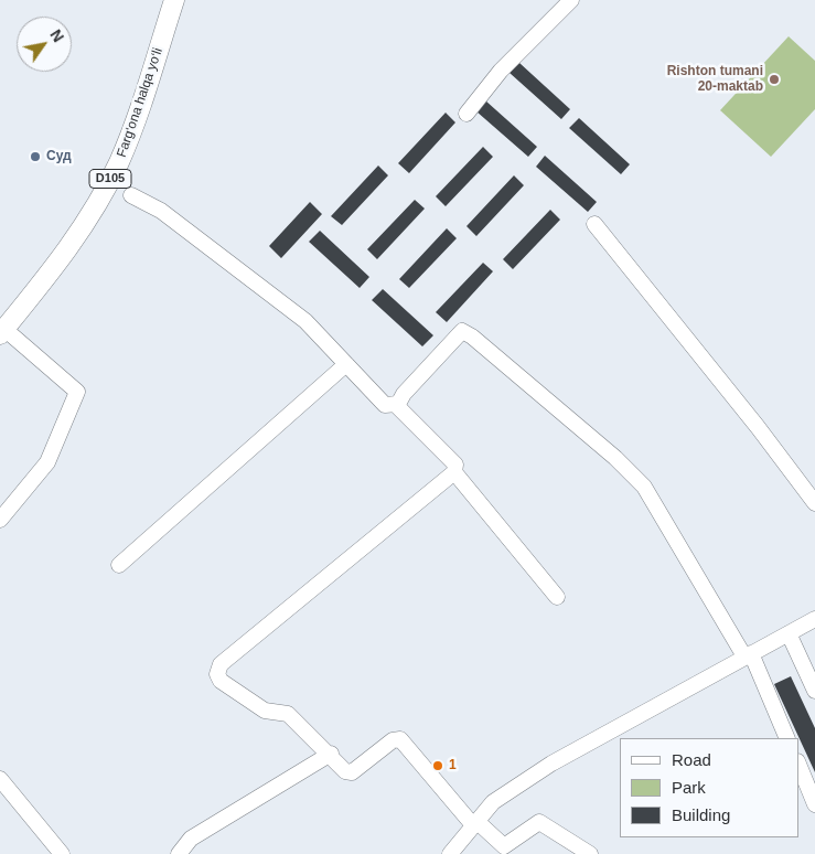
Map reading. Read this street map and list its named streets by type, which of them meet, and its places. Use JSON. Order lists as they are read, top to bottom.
{
  "streets": {
    "main road": ["Farg‘ona halqa yo‘li", "D105"]
  },
  "places": ["Rishton tumani 20-maktab", "Суд", "1"],
  "legend": ["Road", "Park", "Building"],
  "north": "top right"
}
